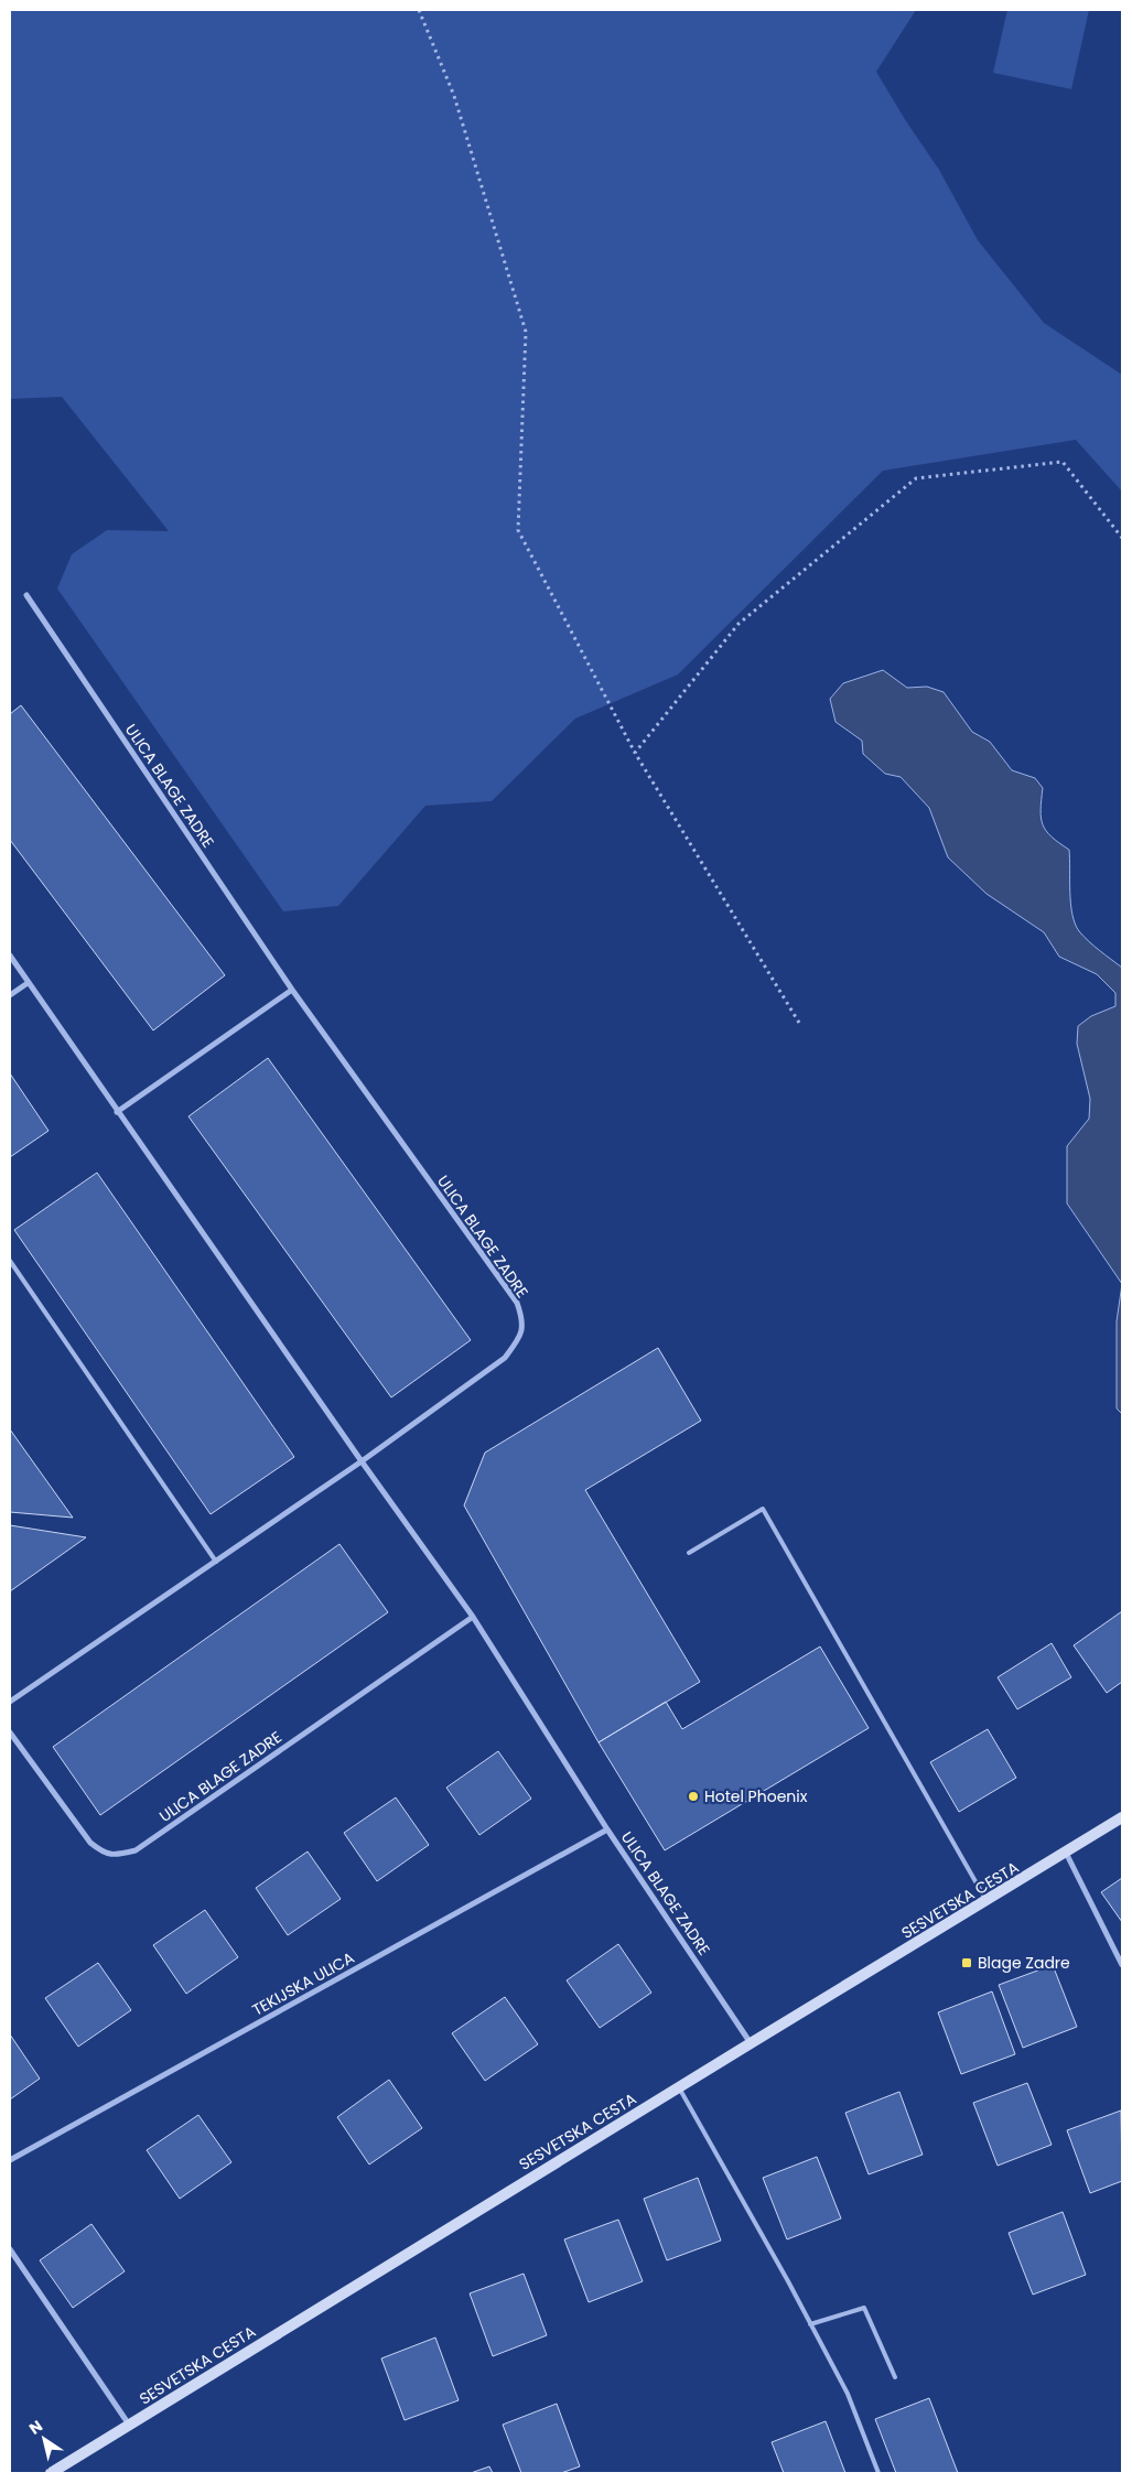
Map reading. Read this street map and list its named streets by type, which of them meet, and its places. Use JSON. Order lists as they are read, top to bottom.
{
  "streets": {
    "main road": ["SESVETSKA CESTA"],
    "street": ["ULICA BLAGE ZADRE", "TEKIJSKA ULICA"]
  },
  "crossings": [
    ["ULICA BLAGE ZADRE", "SESVETSKA CESTA"],
    ["ULICA BLAGE ZADRE", "TEKIJSKA ULICA"]
  ],
  "places": {
    "other": ["Hotel Phoenix"],
    "transit": ["Blage Zadre"]
  },
  "north": "top left"
}
